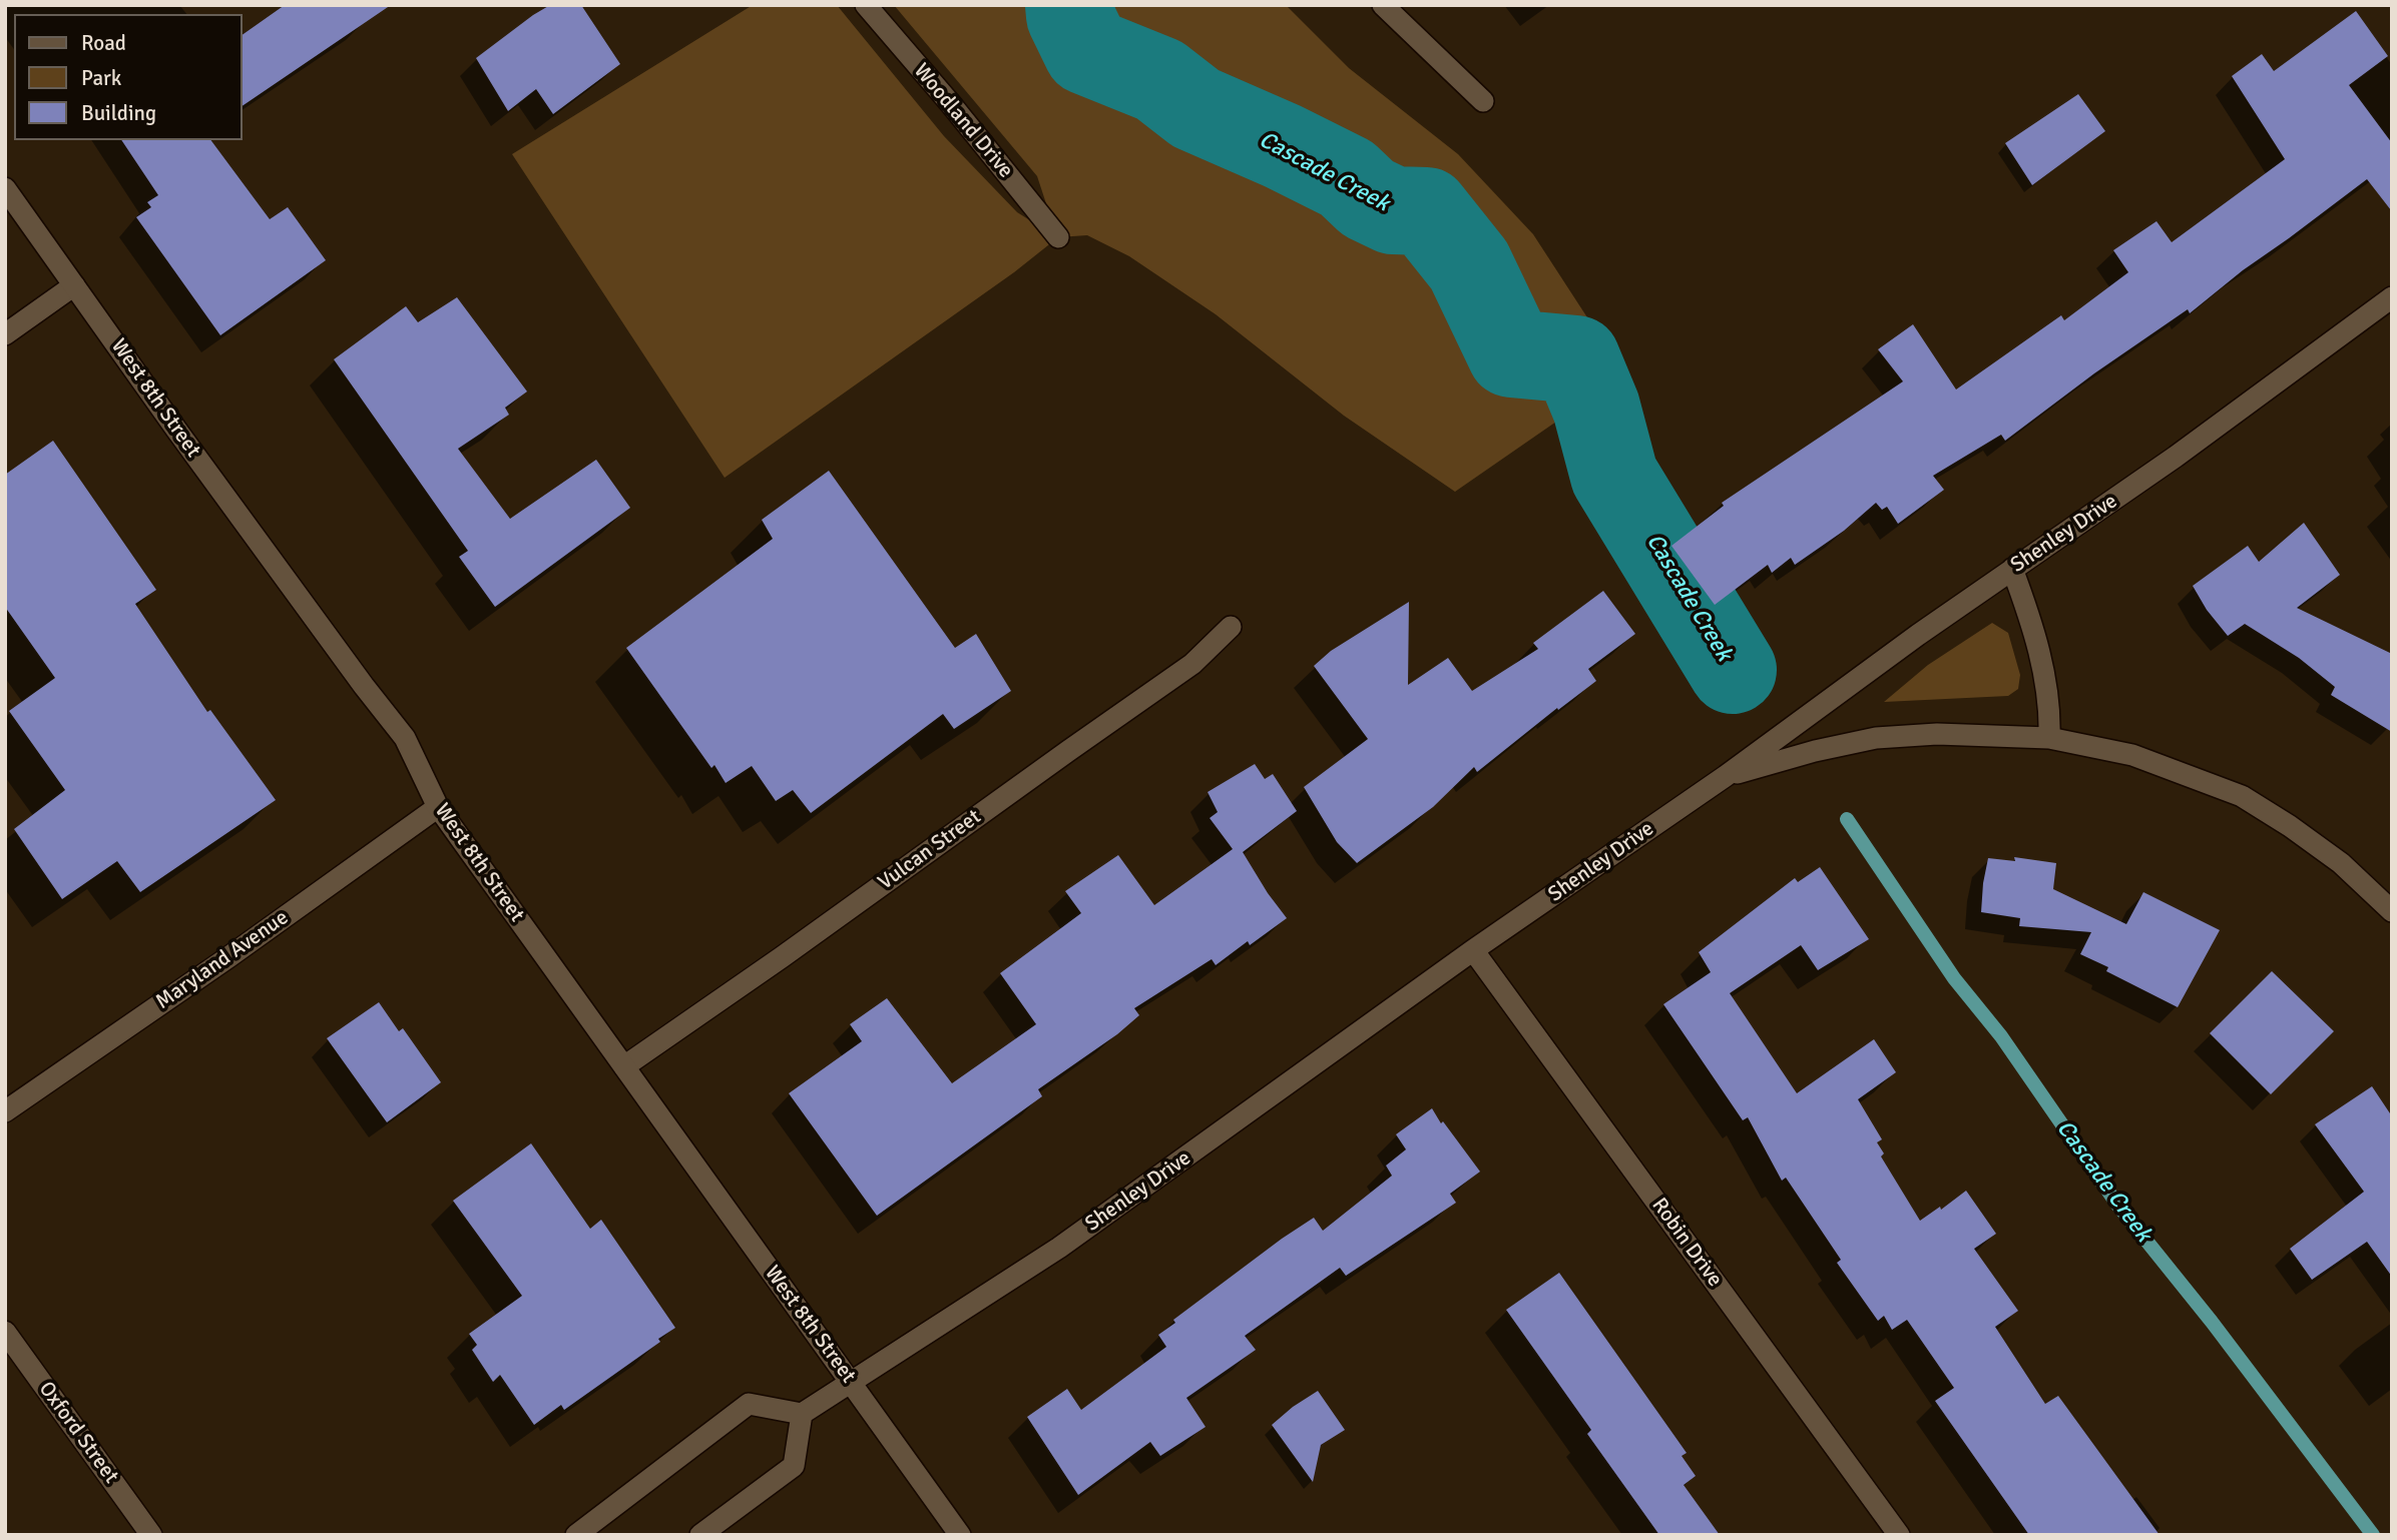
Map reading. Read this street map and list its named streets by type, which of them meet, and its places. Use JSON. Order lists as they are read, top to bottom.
{
  "streets": {
    "street": [
      "Woodland Drive",
      "West 8th Street",
      "Shenley Drive",
      "Vulcan Street",
      "Maryland Avenue",
      "Robin Drive",
      "Oxford Street"
    ]
  },
  "crossings": [
    ["West 8th Street", "Shenley Drive"],
    ["West 8th Street", "Vulcan Street"],
    ["West 8th Street", "Maryland Avenue"],
    ["Shenley Drive", "Robin Drive"]
  ],
  "water": ["Cascade Creek"],
  "legend": ["Road", "Park", "Building"]
}
